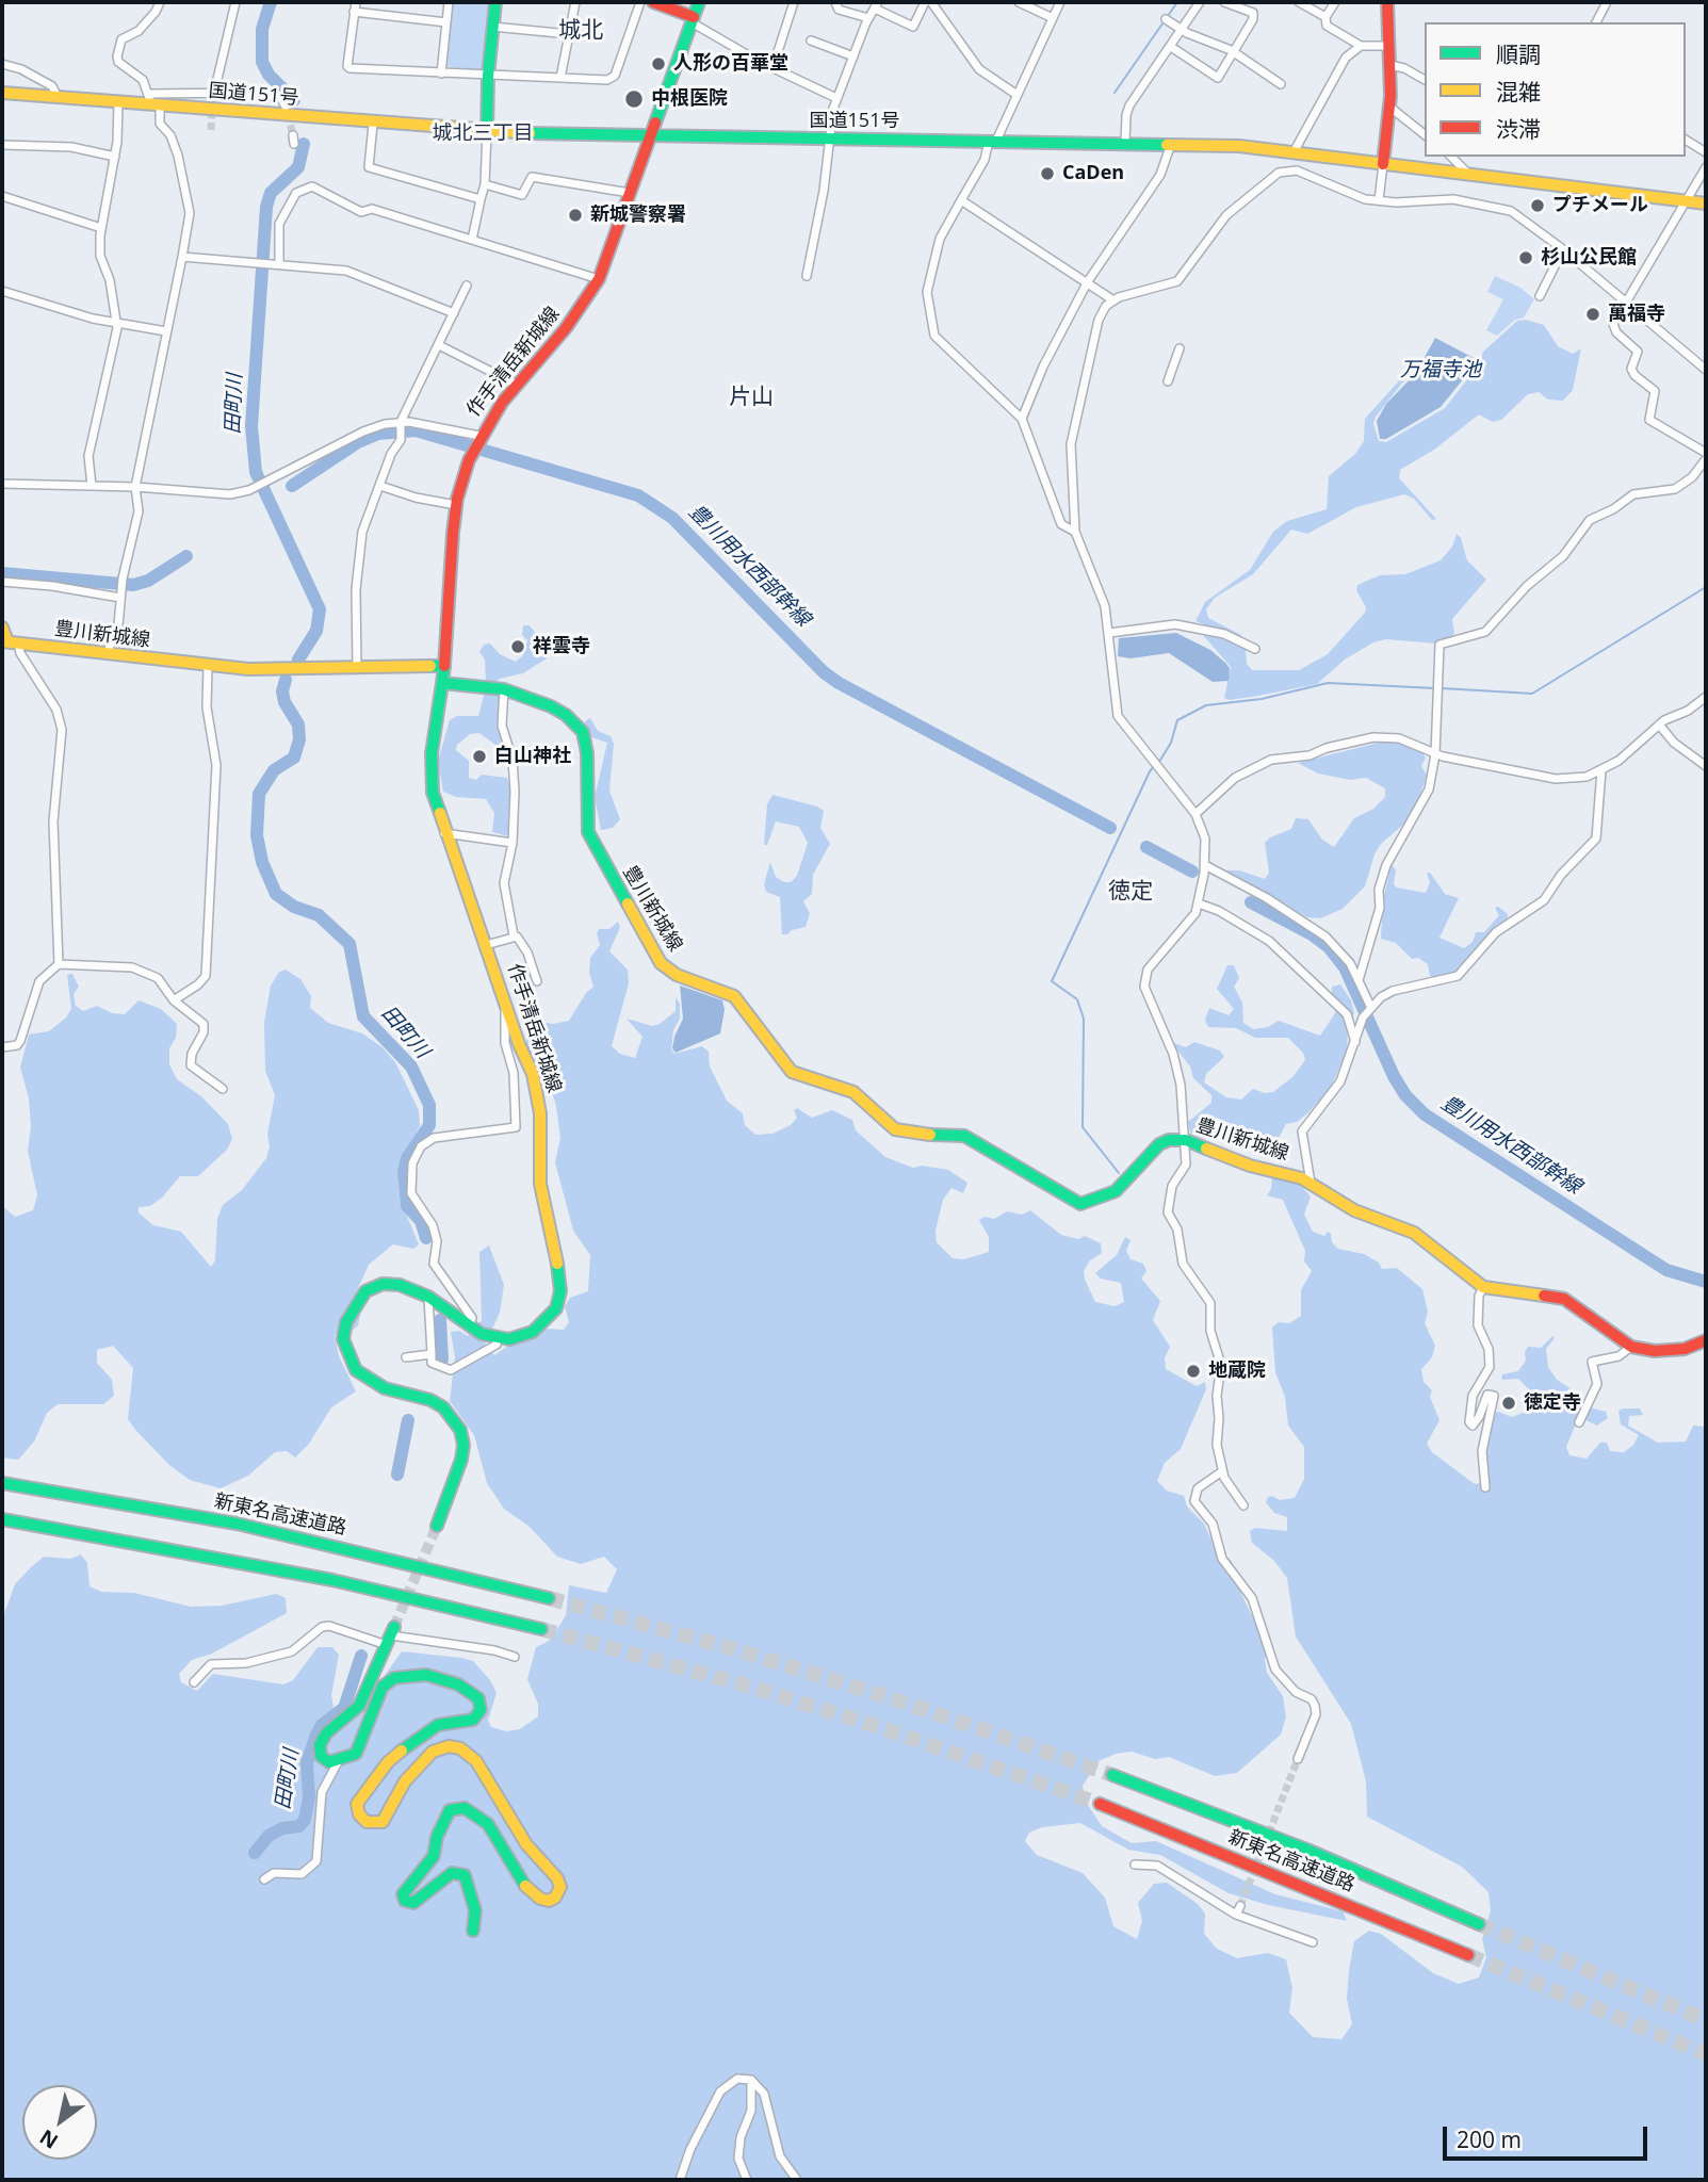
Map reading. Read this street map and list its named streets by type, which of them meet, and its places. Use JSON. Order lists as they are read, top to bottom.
{
  "streets": {
    "main road": [
      "国道151号",
      "作手清岳新城線",
      "豊川新城線",
      "新東名高速道路"
    ]
  },
  "crossings": [
    ["国道151号", "作手清岳新城線"],
    ["作手清岳新城線", "豊川新城線"]
  ],
  "districts": [
    "城北",
    "城北三丁目",
    "片山",
    "徳定"
  ],
  "water": ["万福寺池", "田町川", "豊川用水西部幹線"],
  "places": [
    "人形の百華堂",
    "中根医院",
    "CaDen",
    "プチメール",
    "新城警察署",
    "杉山公民館",
    "萬福寺",
    "祥雲寺",
    "白山神社",
    "地蔵院",
    "徳定寺"
  ],
  "legend": ["順調", "混雑", "渋滞"],
  "scale_bar": "200 m",
  "north": "bottom left"
}
